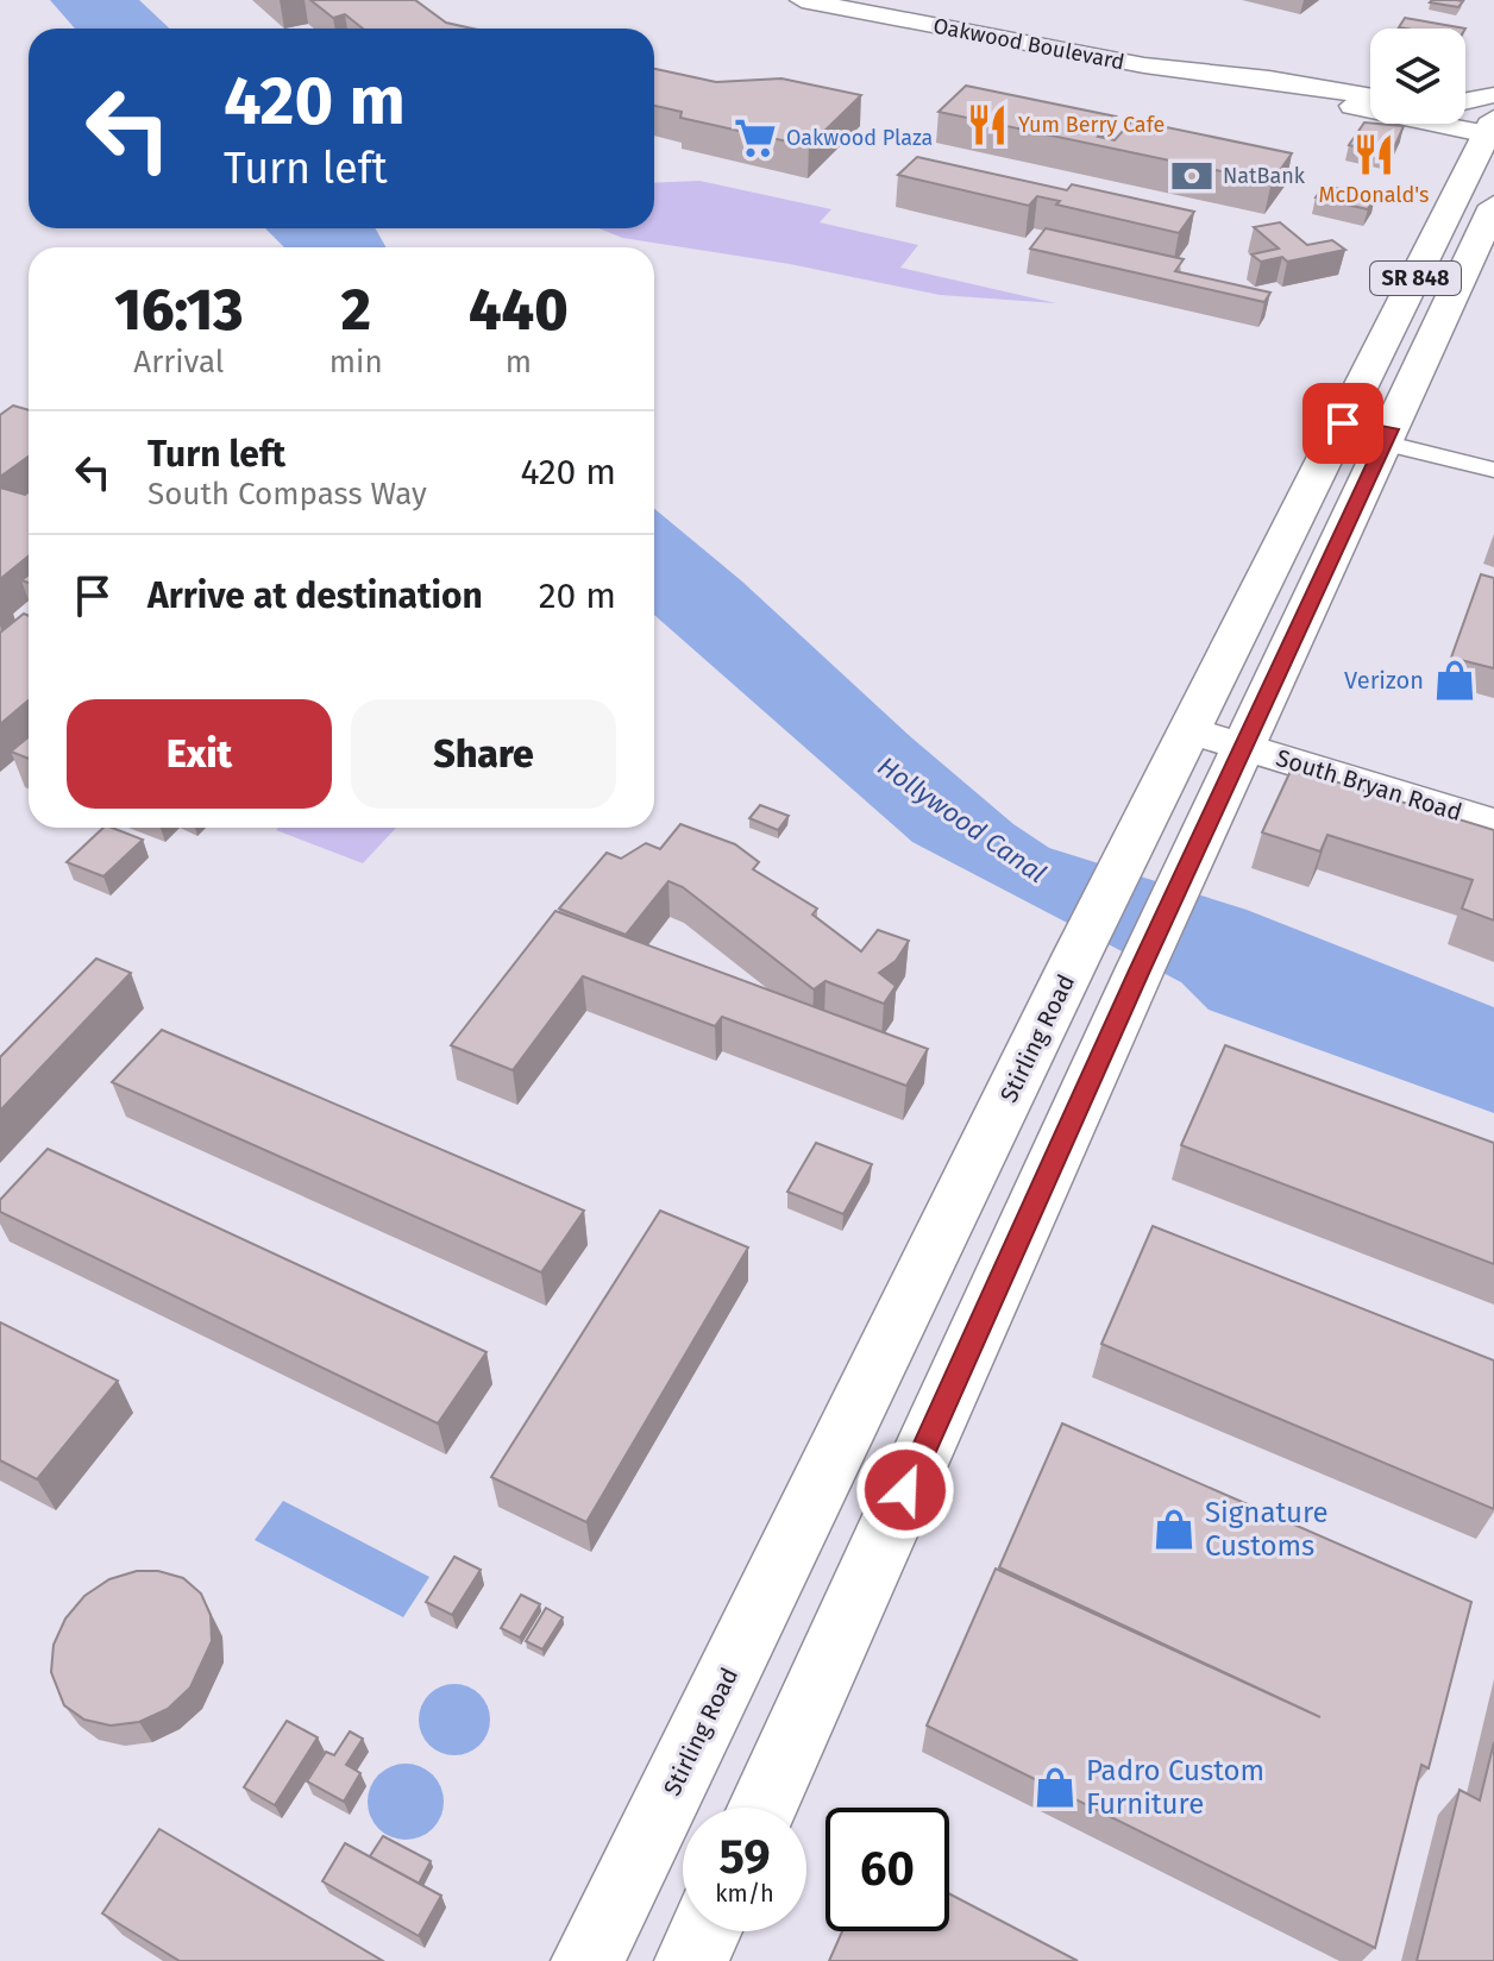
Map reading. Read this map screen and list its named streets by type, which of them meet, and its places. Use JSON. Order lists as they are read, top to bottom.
{
  "streets": {
    "main road": ["SR 848", "Stirling Road"],
    "street": ["Oakwood Boulevard", "South Bryan Road"]
  },
  "crossings": [
    ["Oakwood Boulevard", "Stirling Road"],
    ["SR 848", "South Bryan Road"],
    ["South Bryan Road", "Stirling Road"]
  ],
  "water": ["Hollywood Canal"],
  "places": {
    "restaurant": ["Yum Berry Cafe", "McDonald's"],
    "supermarket": ["Oakwood Plaza"],
    "bank": ["NatBank"],
    "shop": ["Verizon", "Signature Customs", "Padro Custom Furniture"]
  },
  "page": {
    "turn": ["420 m", "Turn left"],
    "eta": [
      "16:13",
      "Arrival",
      "2",
      "min",
      "440",
      "m"
    ],
    "list": [
      {
        "name": "Turn left",
        "note": "South Compass Way",
        "value": "420 m"
      },
      {
        "name": "Arrive at destination",
        "value": "20 m"
      }
    ],
    "buttons": ["Exit", "Share"],
    "speed": "59 km/h",
    "limit": "60"
  }
}
